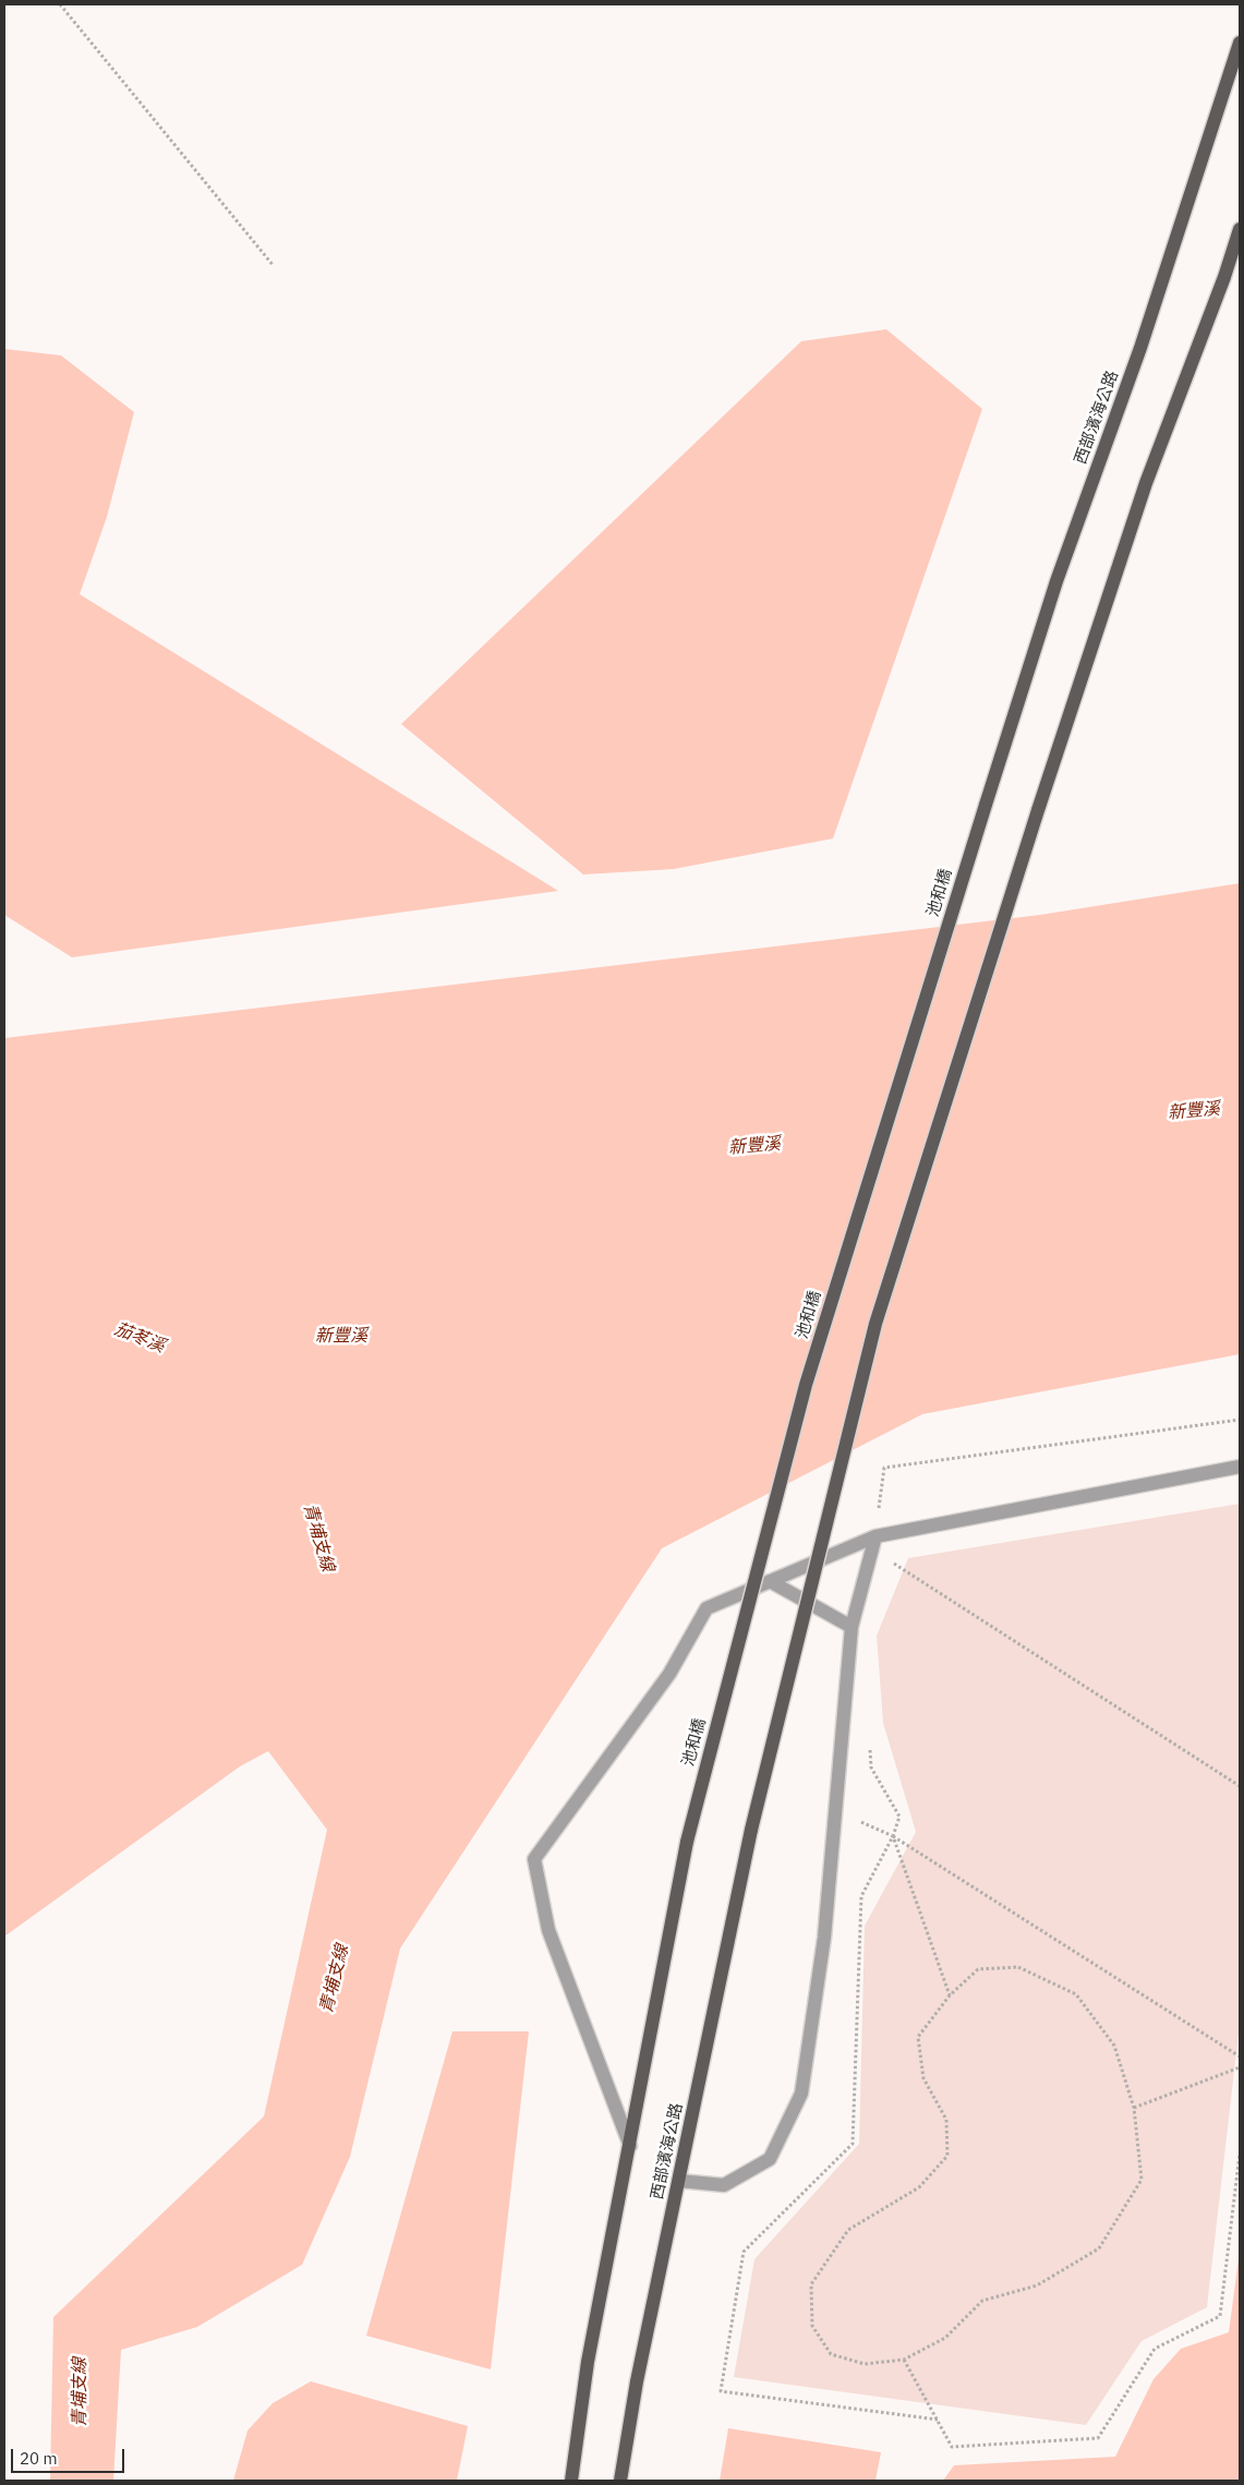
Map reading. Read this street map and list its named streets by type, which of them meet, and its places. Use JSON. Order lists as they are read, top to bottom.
{
  "streets": {
    "main road": ["西部濱海公路", "池和橋"]
  },
  "crossings": [
    ["西部濱海公路", "池和橋"]
  ],
  "water": ["新豐溪", "茄苳溪", "青埔支線"],
  "scale_bar": "20 m"
}
